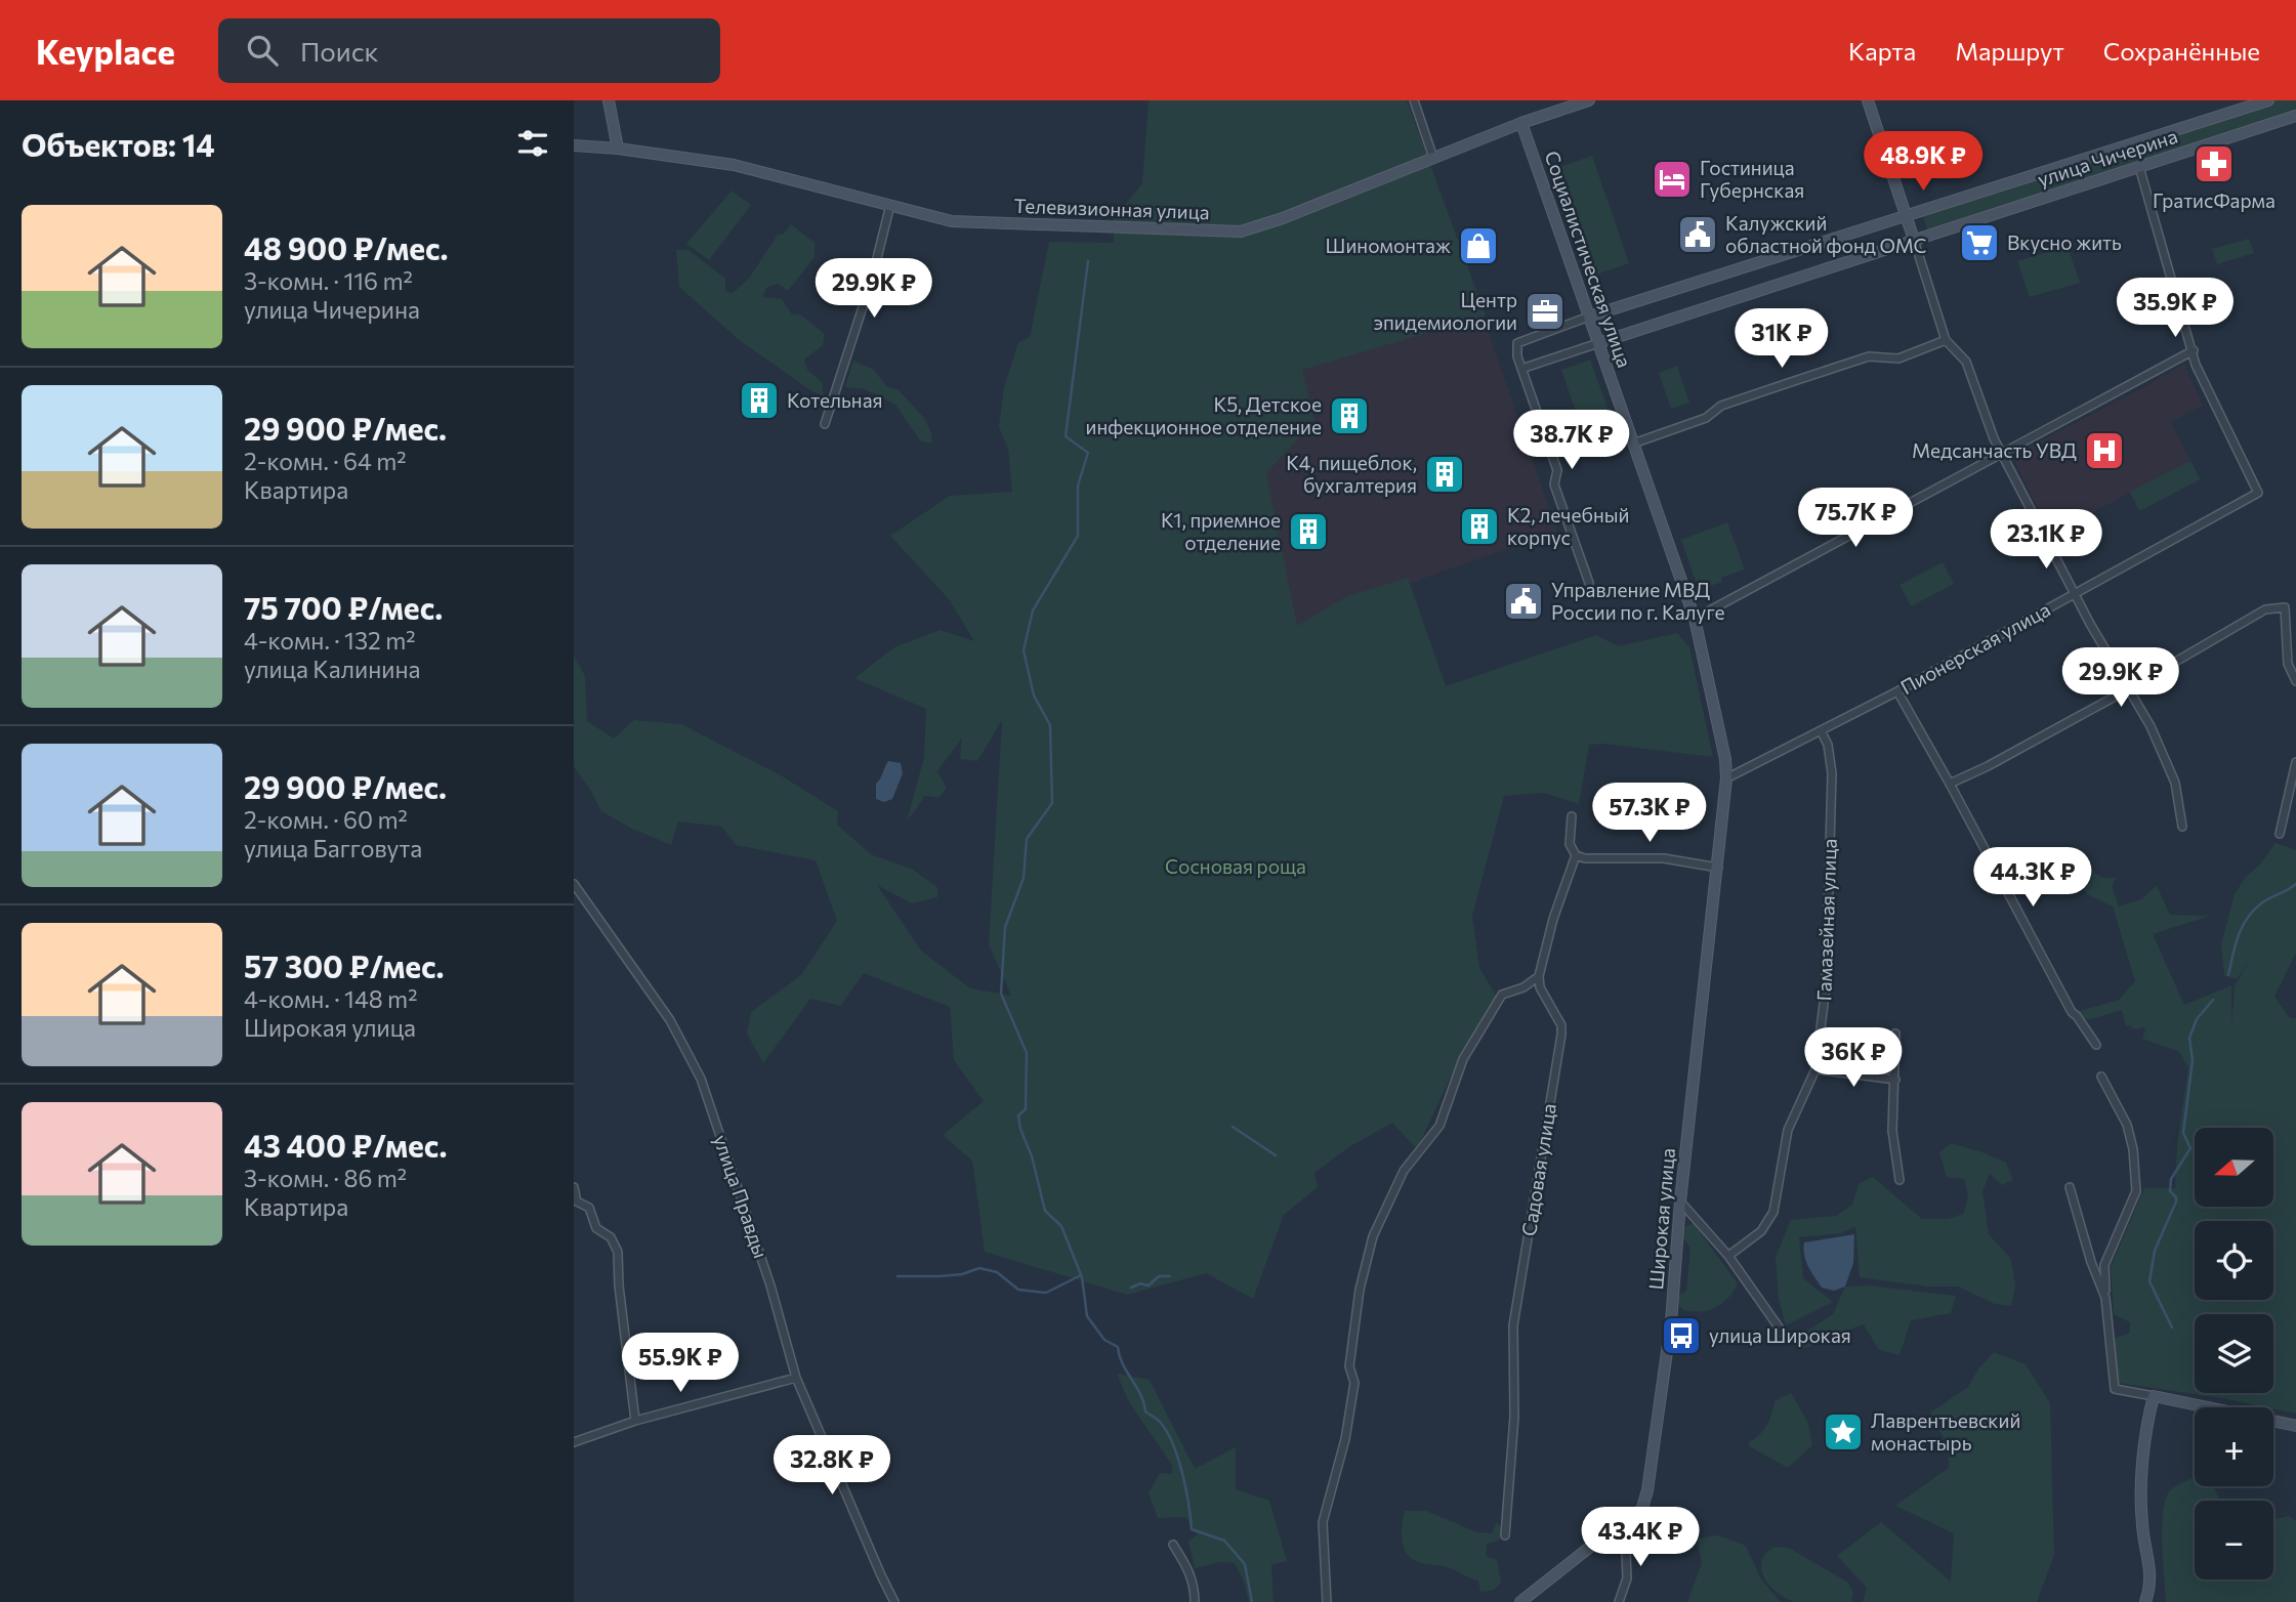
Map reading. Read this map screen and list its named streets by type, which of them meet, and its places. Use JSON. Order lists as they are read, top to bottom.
{
  "streets": {
    "street": [
      "улица Чичерина",
      "Телевизионная улица",
      "Социалистическая улица",
      "Пионерская улица",
      "Гамазейная улица",
      "Садовая улица",
      "улица Правды",
      "Широкая улица"
    ]
  },
  "crossings": [
    ["улица Чичерина", "Социалистическая улица"],
    ["Телевизионная улица", "Социалистическая улица"],
    ["Социалистическая улица", "Пионерская улица"],
    ["Социалистическая улица", "Широкая улица"],
    ["Пионерская улица", "Гамазейная улица"],
    ["Пионерская улица", "Широкая улица"]
  ],
  "parks": ["Сосновая роща"],
  "places": {
    "pharmacy": ["ГратисФарма"],
    "hotel": ["Гостиница Губернская"],
    "public building": ["Калужский областной фонд ОМС", "Управление МВД России по г. Калуге"],
    "supermarket": ["Вкусно жить"],
    "shop": ["Шиномонтаж"],
    "office": ["Центр эпидемиологии"],
    "building": [
      "Котельная",
      "К5, Детское инфекционное отделение",
      "К4, пищеблок, бухгалтерия",
      "К2, лечебный корпус",
      "К1, приемное отделение"
    ],
    "hospital": ["Медсанчасть УВД"],
    "bus stop": ["улица Широкая"],
    "place": ["Лаврентьевский монастырь"]
  },
  "north": "left",
  "page": {
    "header": "Keyplace",
    "search": "Поиск",
    "nav": ["Карта", "Маршрут", "Сохранённые"],
    "heading": "Объектов: 14",
    "price": [
      "48.9K ₽",
      "29.9K ₽",
      "35.9K ₽",
      "31K ₽",
      "38.7K ₽",
      "75.7K ₽",
      "23.1K ₽",
      "29.9K ₽",
      "57.3K ₽",
      "44.3K ₽",
      "36K ₽",
      "55.9K ₽",
      "32.8K ₽",
      "43.4K ₽"
    ],
    "list": [
      {
        "name": "48 900 ₽/мес.",
        "note": "3-комн. · 116 m² · улица Чичерина"
      },
      {
        "name": "29 900 ₽/мес.",
        "note": "2-комн. · 64 m² · Квартира"
      },
      {
        "name": "75 700 ₽/мес.",
        "note": "4-комн. · 132 m² · улица Калинина"
      },
      {
        "name": "29 900 ₽/мес.",
        "note": "2-комн. · 60 m² · улица Багговута"
      },
      {
        "name": "57 300 ₽/мес.",
        "note": "4-комн. · 148 m² · Широкая улица"
      },
      {
        "name": "43 400 ₽/мес.",
        "note": "3-комн. · 86 m² · Квартира"
      }
    ],
    "map_buttons": ["+", "−"]
  }
}
